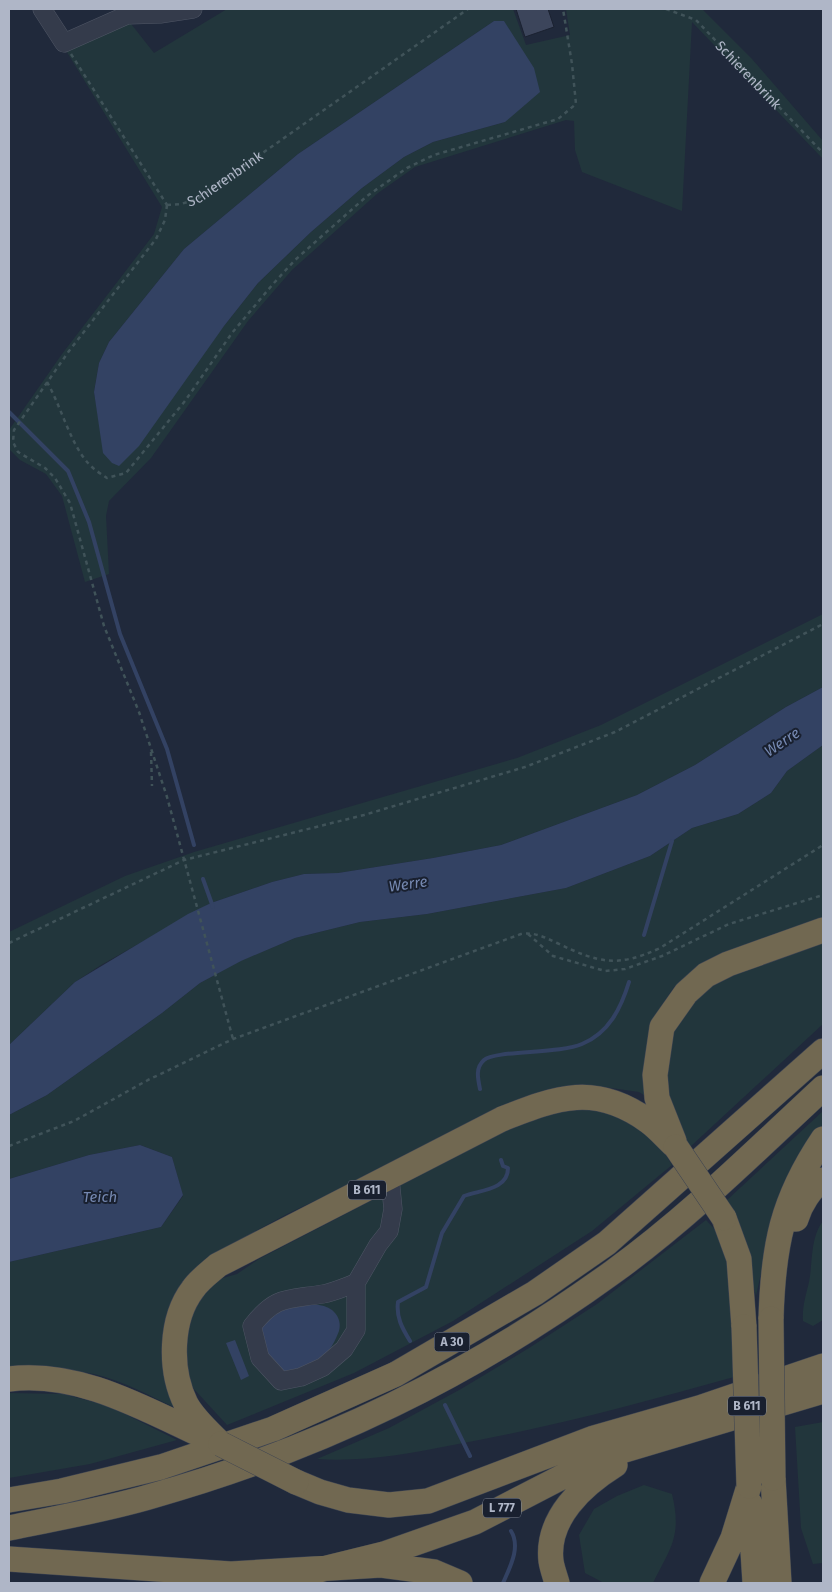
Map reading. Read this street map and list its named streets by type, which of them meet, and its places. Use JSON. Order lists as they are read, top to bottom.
{
  "streets": {
    "highway": ["B 611", "A 30", "L 777"],
    "path": ["Schierenbrink"]
  },
  "crossings": [
    ["B 611", "L 777"]
  ],
  "water": ["Werre", "Teich"]
}
